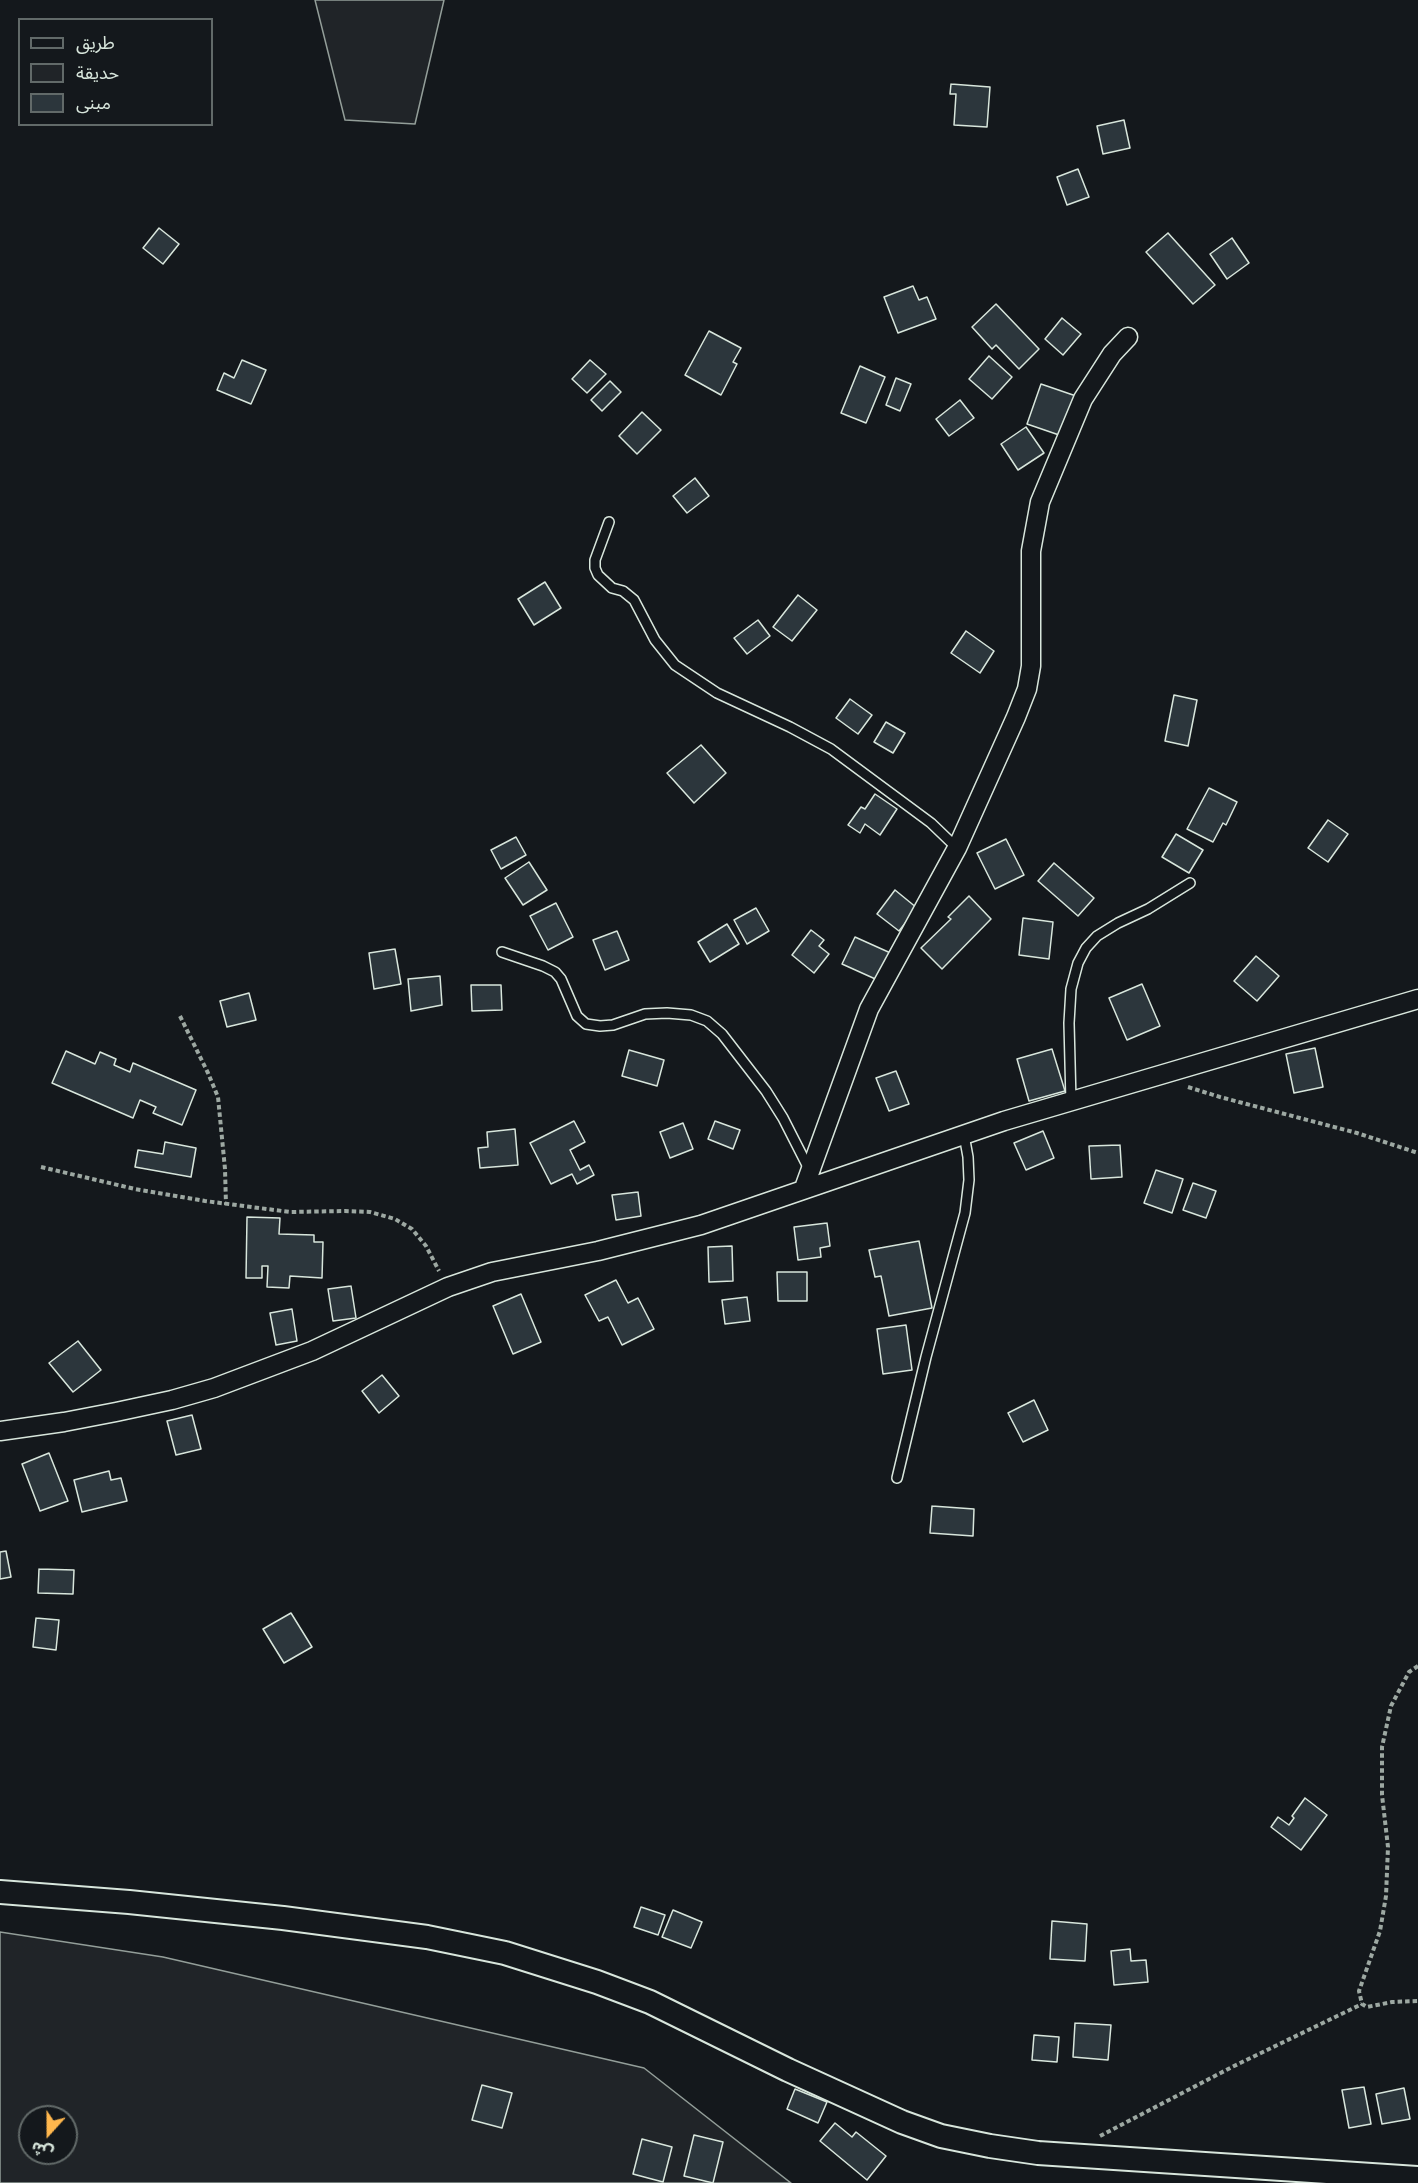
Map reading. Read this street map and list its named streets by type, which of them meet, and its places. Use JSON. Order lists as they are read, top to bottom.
{
  "legend": ["طريق", "حديقة", "مبنى"],
  "north": "bottom"
}
